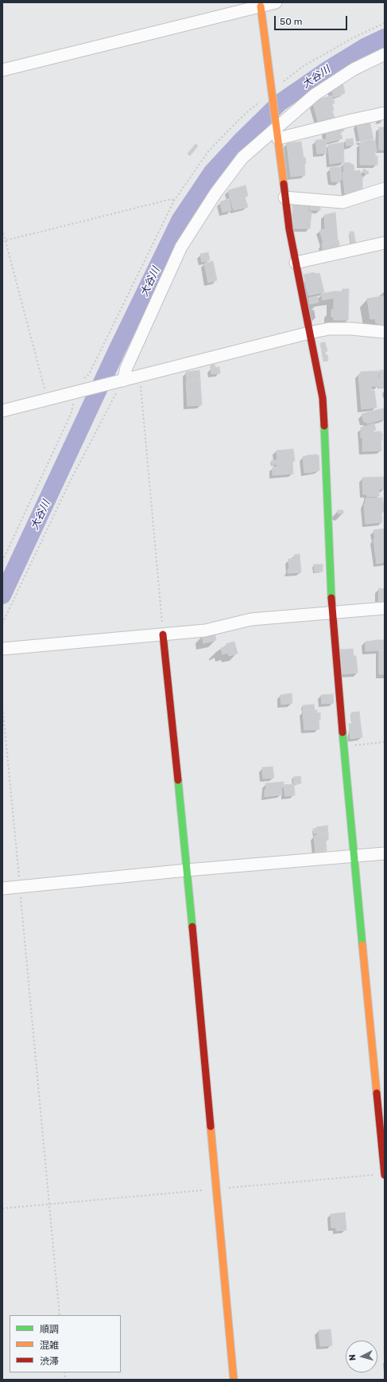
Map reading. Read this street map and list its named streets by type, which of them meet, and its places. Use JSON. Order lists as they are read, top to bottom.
{
  "water": ["大谷川"],
  "legend": ["順調", "混雑", "渋滞"],
  "scale_bar": "50 m",
  "north": "left"
}
